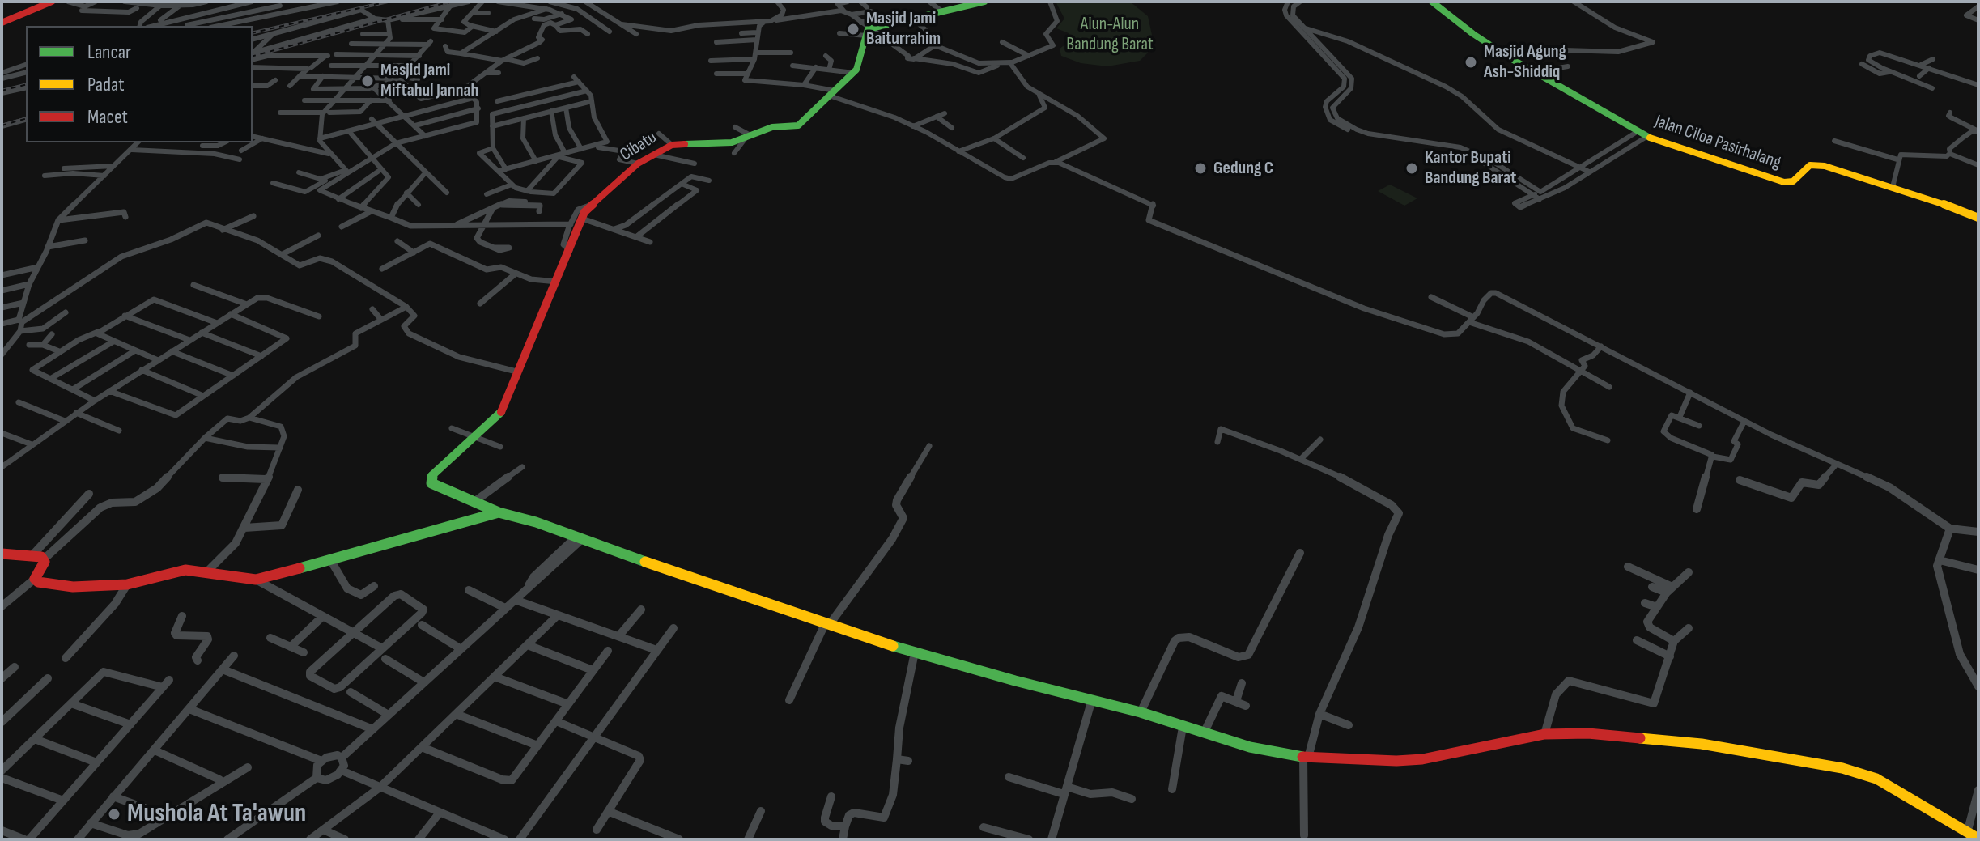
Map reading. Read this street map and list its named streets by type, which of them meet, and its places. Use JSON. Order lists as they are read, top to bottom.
{
  "streets": {
    "street": ["Jalan Ciloa Pasirhalang", "Cibatu"]
  },
  "parks": ["Alun-Alun Bandung Barat"],
  "places": [
    "Masjid Jami Baiturrahim",
    "Masjid Agung Ash-Shiddiq",
    "Masjid Jami Miftahul Jannah",
    "Gedung C",
    "Kantor Bupati Bandung Barat",
    "Mushola At Ta'awun"
  ],
  "legend": ["Lancar", "Padat", "Macet"]
}
